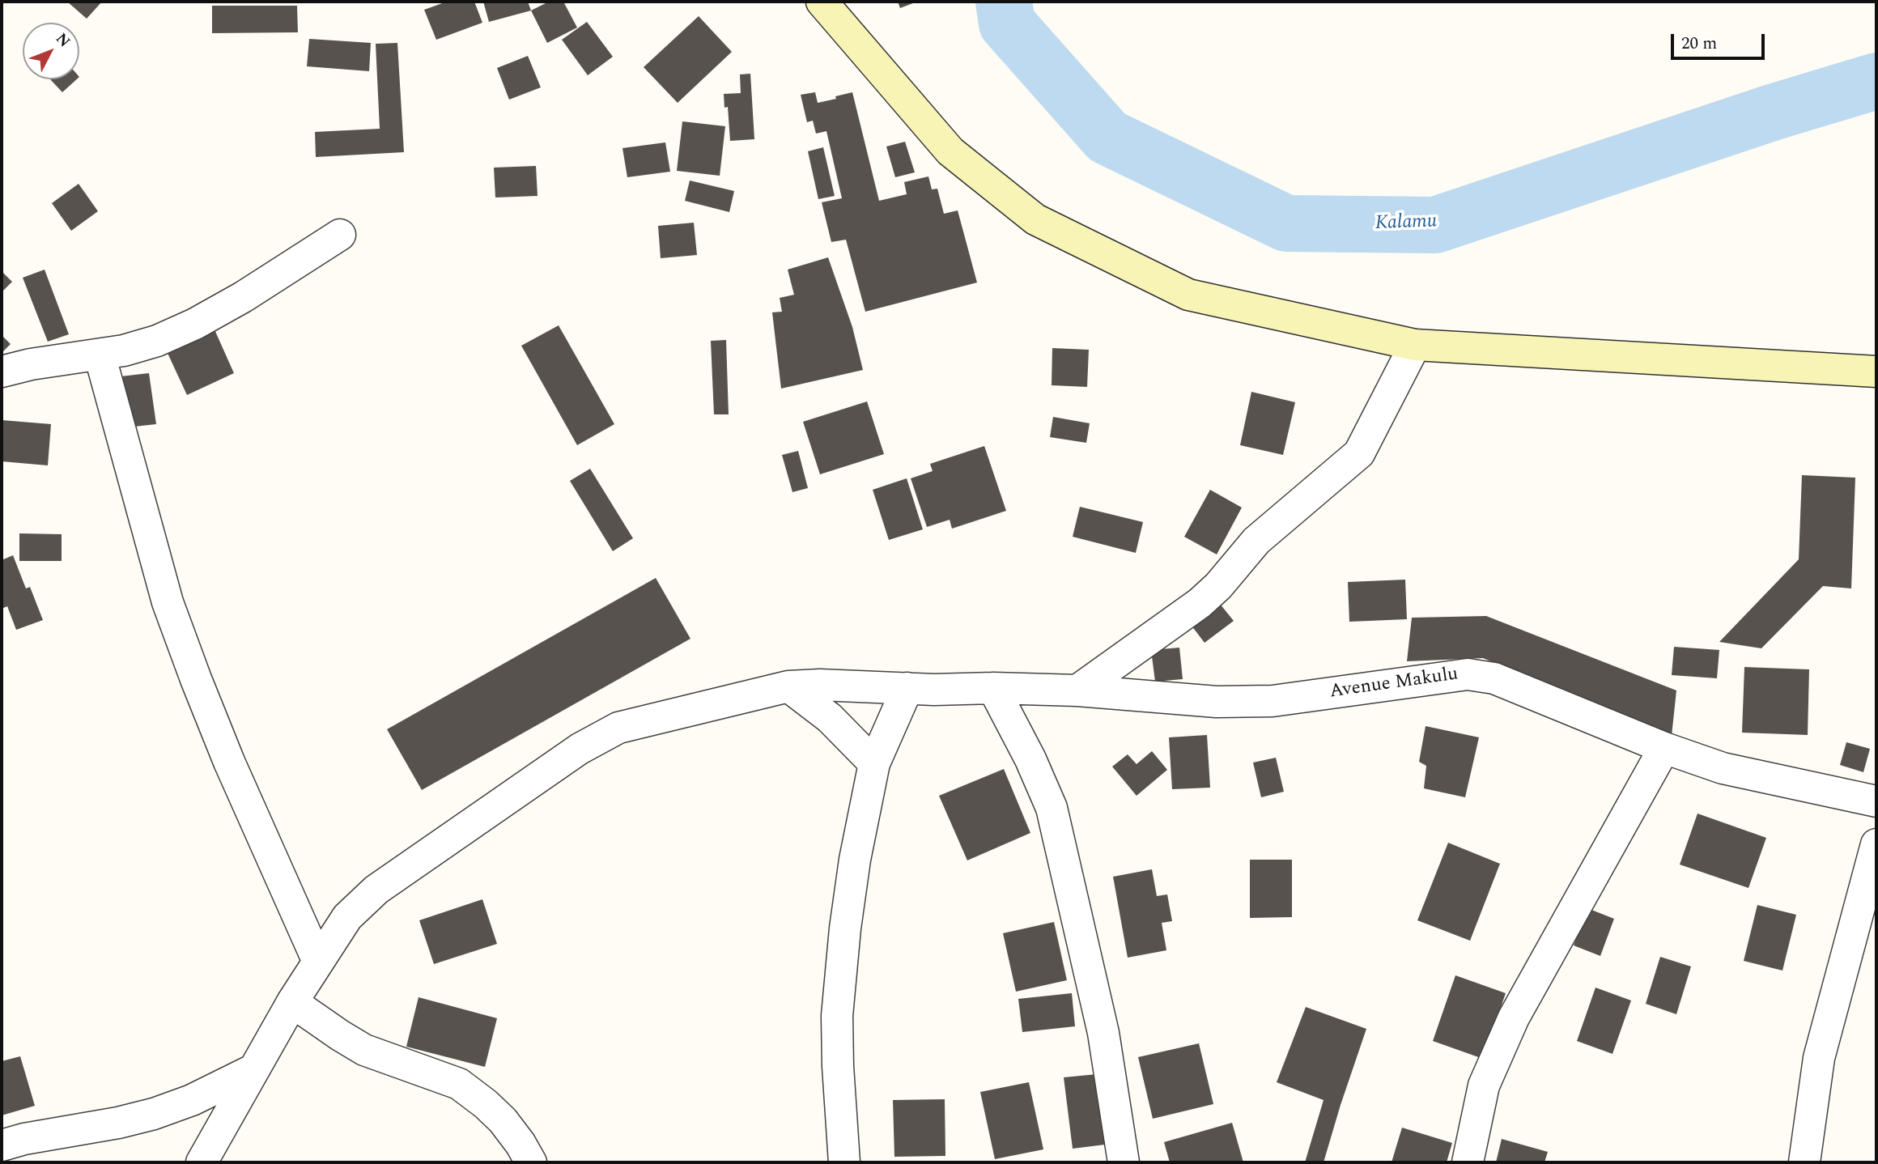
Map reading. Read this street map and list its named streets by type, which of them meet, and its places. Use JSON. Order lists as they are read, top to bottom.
{
  "streets": {
    "street": ["Avenue Makulu"]
  },
  "water": ["Kalamu"],
  "scale_bar": "20 m",
  "north": "top right"
}
